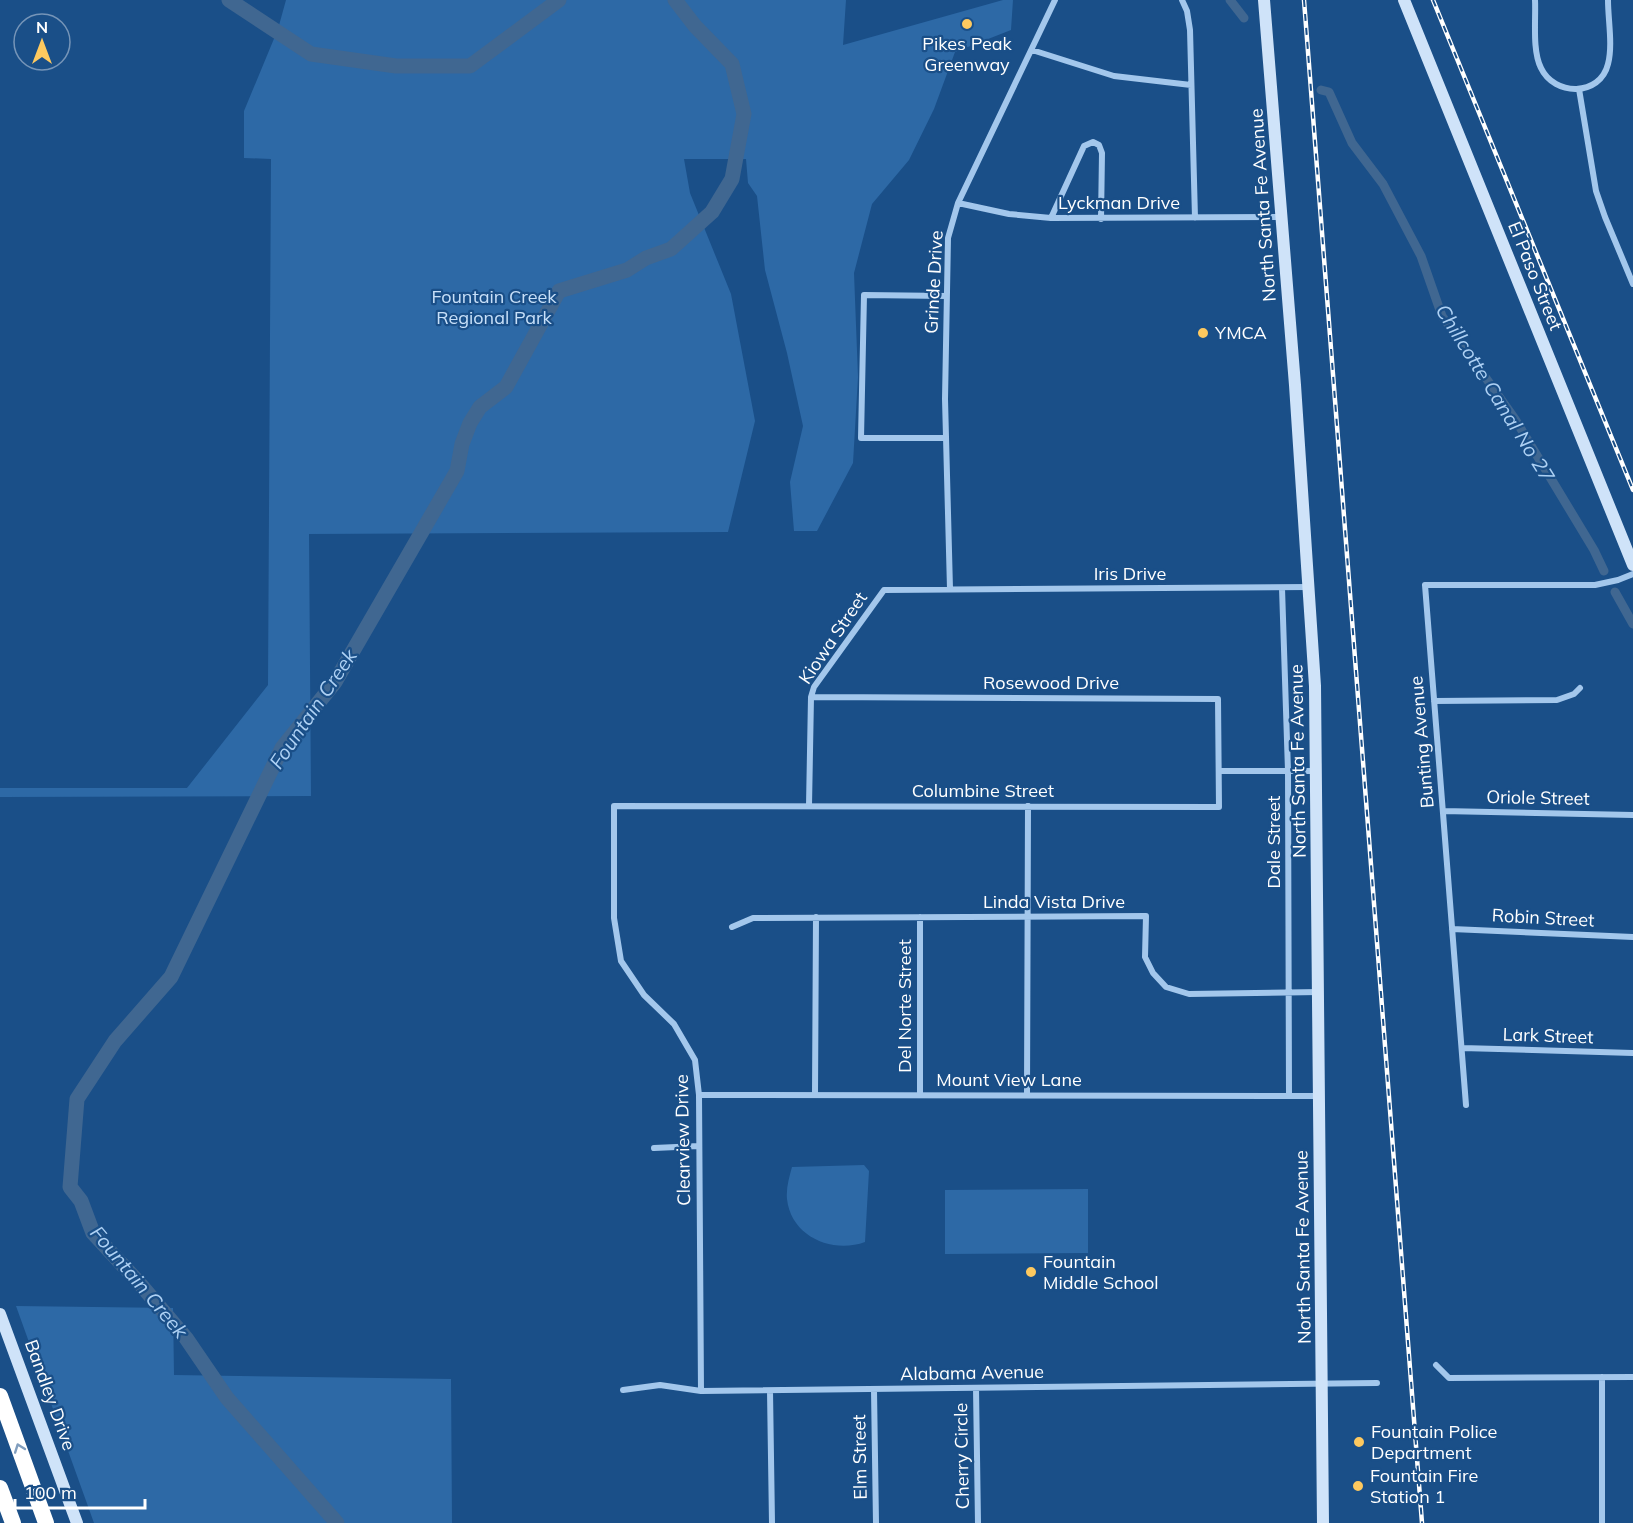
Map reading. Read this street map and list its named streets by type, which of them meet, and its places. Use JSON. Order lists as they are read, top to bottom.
{
  "streets": {
    "main road": ["North Santa Fe Avenue", "El Paso Street", "Bandley Drive"],
    "street": [
      "Lyckman Drive",
      "Grinde Drive",
      "Iris Drive",
      "Kiowa Street",
      "Rosewood Drive",
      "Bunting Avenue",
      "Columbine Street",
      "Oriole Street",
      "Dale Street",
      "Linda Vista Drive",
      "Robin Street",
      "Del Norte Street",
      "Lark Street",
      "Mount View Lane",
      "Clearview Drive",
      "Alabama Avenue",
      "Cherry Circle",
      "Elm Street"
    ]
  },
  "crossings": [
    ["Lyckman Drive", "North Santa Fe Avenue"],
    ["Lyckman Drive", "Grinde Drive"],
    ["North Santa Fe Avenue", "Iris Drive"],
    ["North Santa Fe Avenue", "Linda Vista Drive"],
    ["North Santa Fe Avenue", "Mount View Lane"],
    ["North Santa Fe Avenue", "Alabama Avenue"],
    ["Grinde Drive", "Iris Drive"],
    ["Grinde Drive", "Kiowa Street"],
    ["Iris Drive", "Kiowa Street"],
    ["Iris Drive", "Dale Street"],
    ["Kiowa Street", "Rosewood Drive"],
    ["Kiowa Street", "Columbine Street"],
    ["Rosewood Drive", "Columbine Street"],
    ["Bunting Avenue", "Oriole Street"],
    ["Bunting Avenue", "Robin Street"],
    ["Bunting Avenue", "Lark Street"],
    ["Columbine Street", "Clearview Drive"],
    ["Dale Street", "Linda Vista Drive"],
    ["Dale Street", "Mount View Lane"],
    ["Linda Vista Drive", "Del Norte Street"],
    ["Del Norte Street", "Mount View Lane"],
    ["Mount View Lane", "Clearview Drive"],
    ["Clearview Drive", "Alabama Avenue"],
    ["Alabama Avenue", "Cherry Circle"],
    ["Alabama Avenue", "Elm Street"]
  ],
  "water": ["Chillcotte Canal No 27", "Fountain Creek"],
  "parks": ["Fountain Creek Regional Park"],
  "places": [
    "Pikes Peak Greenway",
    "YMCA",
    "Fountain Middle School",
    "Fountain Police Department",
    "Fountain Fire Station 1"
  ],
  "scale_bar": "100 m",
  "north": "top"
}
